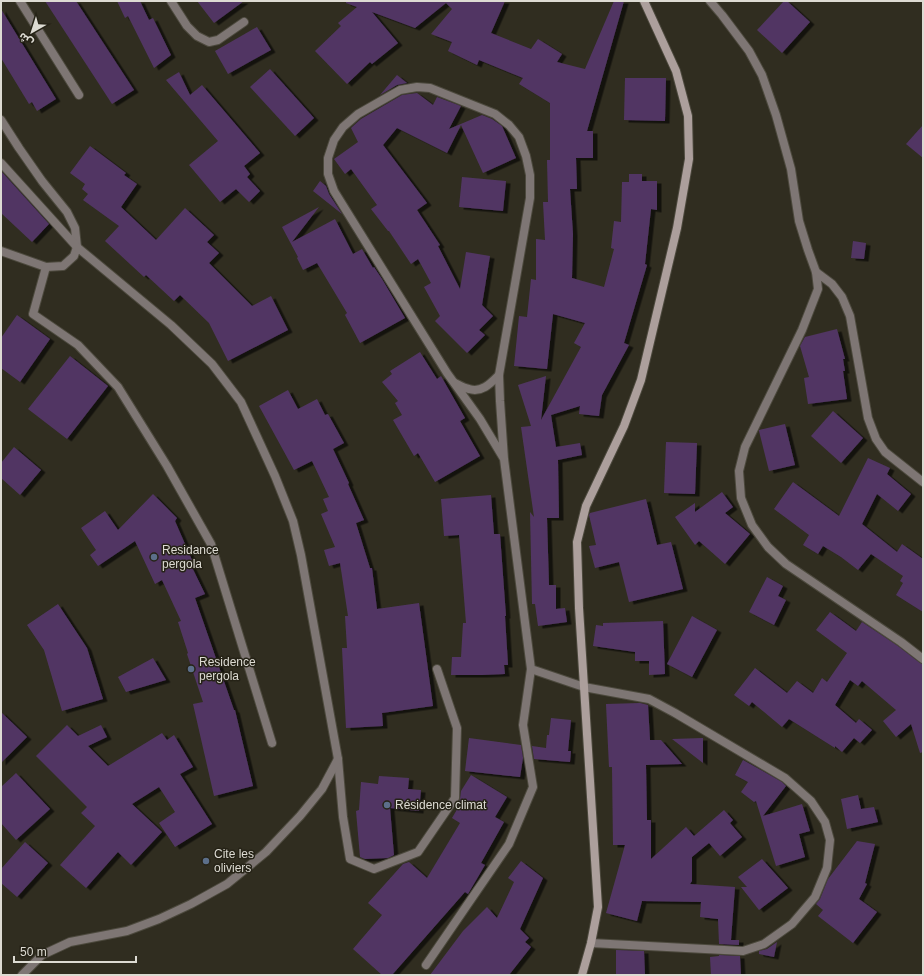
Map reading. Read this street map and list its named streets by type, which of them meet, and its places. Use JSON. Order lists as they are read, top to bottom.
{
  "places": [
    "Residance pergola",
    "Residence pergola",
    "Résidence climat",
    "Cite les oliviers"
  ],
  "scale_bar": "50 m",
  "north": "bottom left"
}
